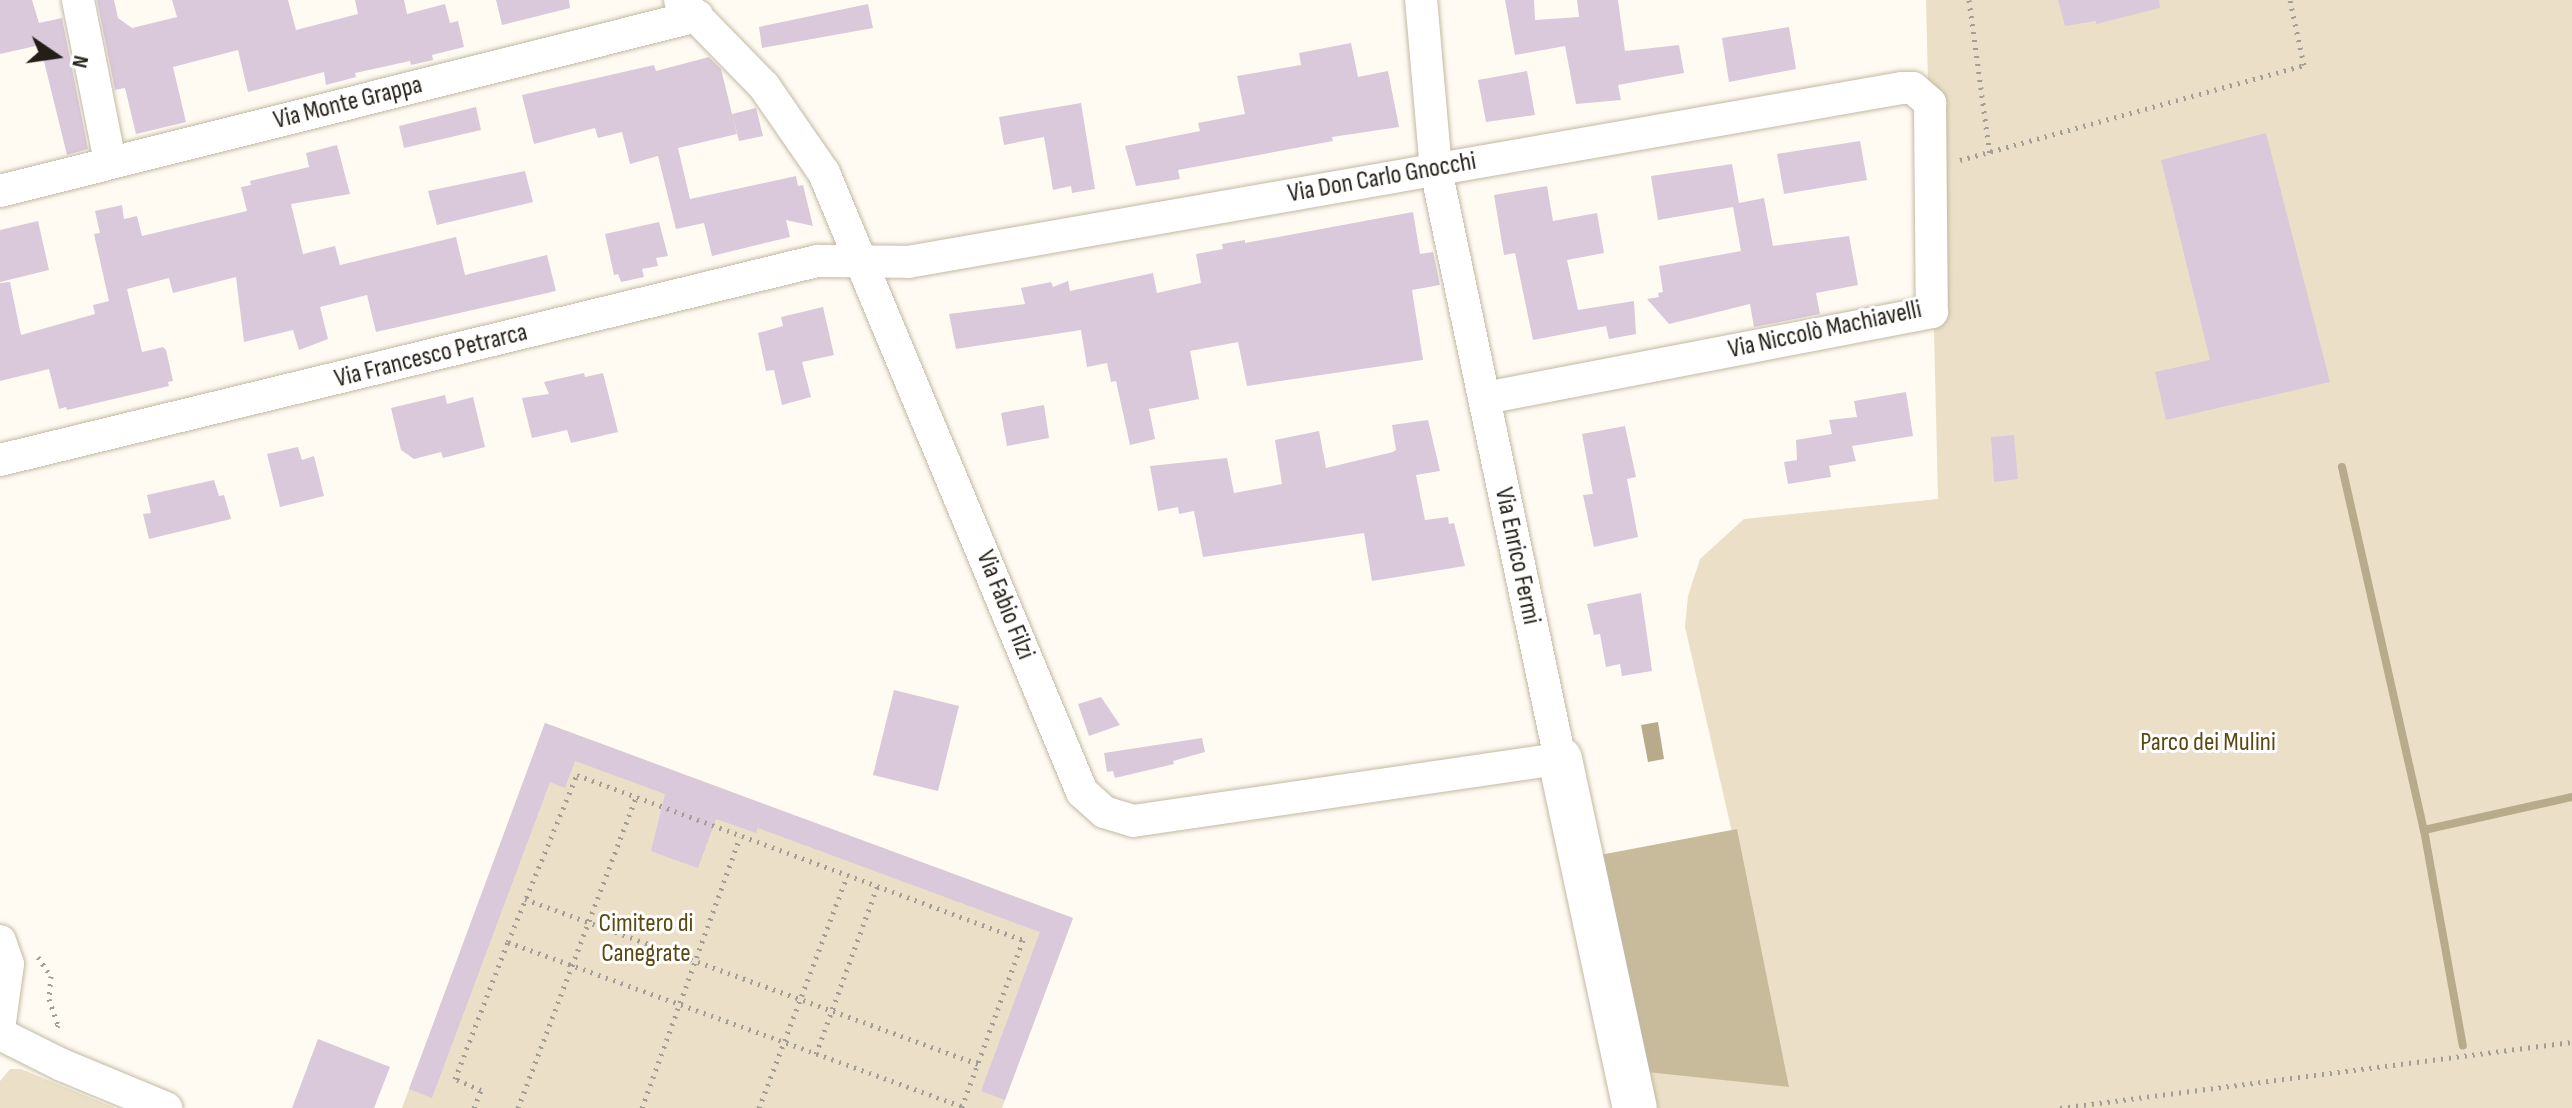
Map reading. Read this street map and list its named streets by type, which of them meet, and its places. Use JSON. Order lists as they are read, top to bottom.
{
  "streets": {
    "street": [
      "Via Monte Grappa",
      "Via Don Carlo Gnocchi",
      "Via Niccolò Machiavelli",
      "Via Francesco Petrarca",
      "Via Enrico Fermi",
      "Via Fabio Filzi"
    ]
  },
  "crossings": [
    ["Via Monte Grappa", "Via Fabio Filzi"],
    ["Via Don Carlo Gnocchi", "Via Niccolò Machiavelli"],
    ["Via Don Carlo Gnocchi", "Via Francesco Petrarca"],
    ["Via Don Carlo Gnocchi", "Via Enrico Fermi"],
    ["Via Don Carlo Gnocchi", "Via Fabio Filzi"],
    ["Via Niccolò Machiavelli", "Via Enrico Fermi"],
    ["Via Francesco Petrarca", "Via Fabio Filzi"],
    ["Via Enrico Fermi", "Via Fabio Filzi"]
  ],
  "parks": ["Parco dei Mulini", "Cimitero di Canegrate"],
  "north": "right"
}
